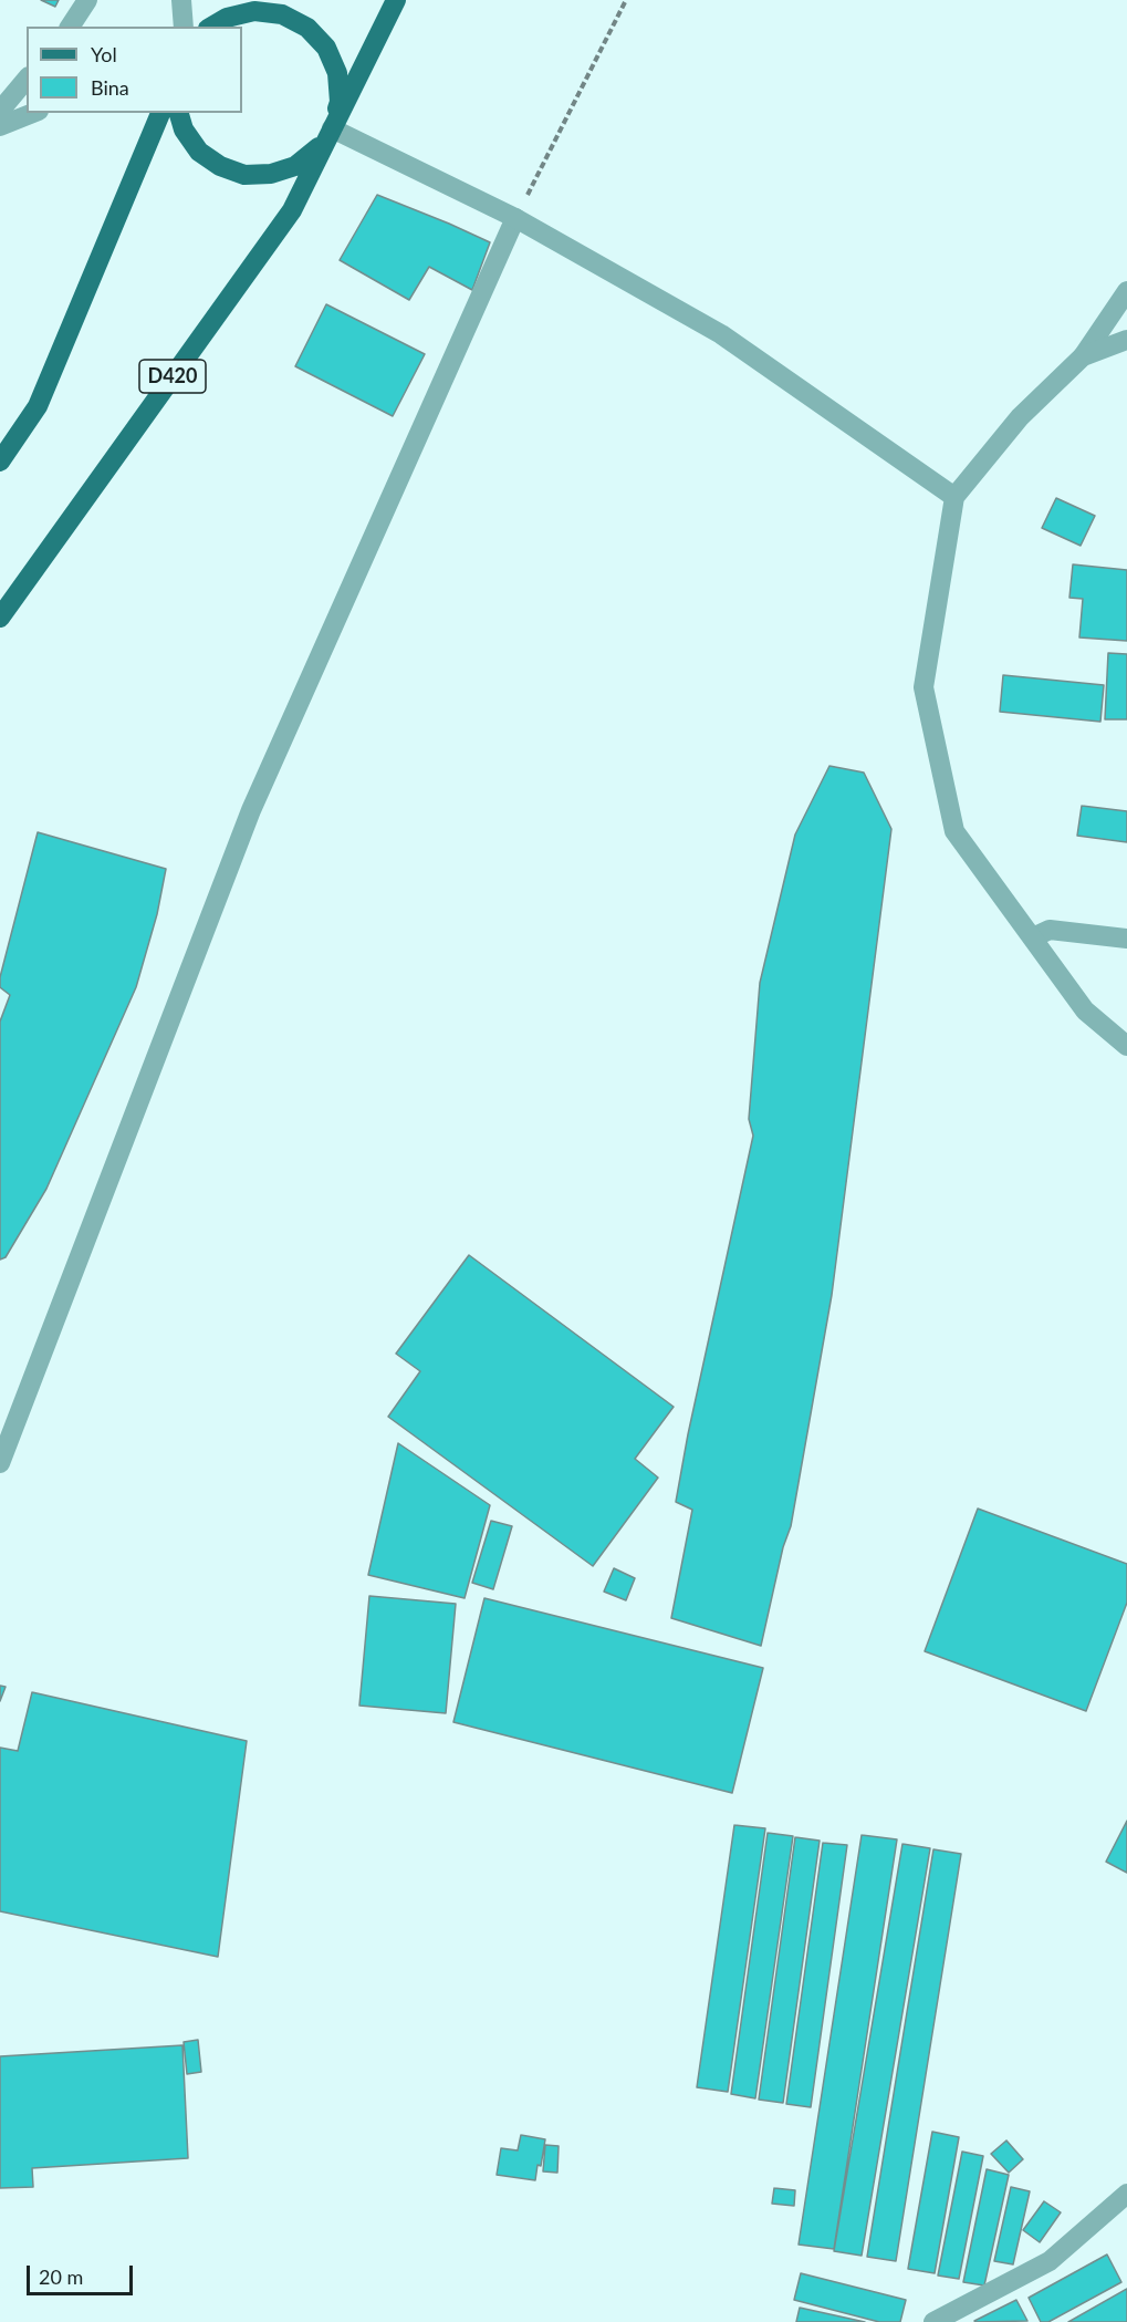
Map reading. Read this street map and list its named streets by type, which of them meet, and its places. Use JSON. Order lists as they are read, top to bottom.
{
  "streets": {
    "main road": ["D420"]
  },
  "legend": ["Yol", "Bina"],
  "scale_bar": "20 m"
}
